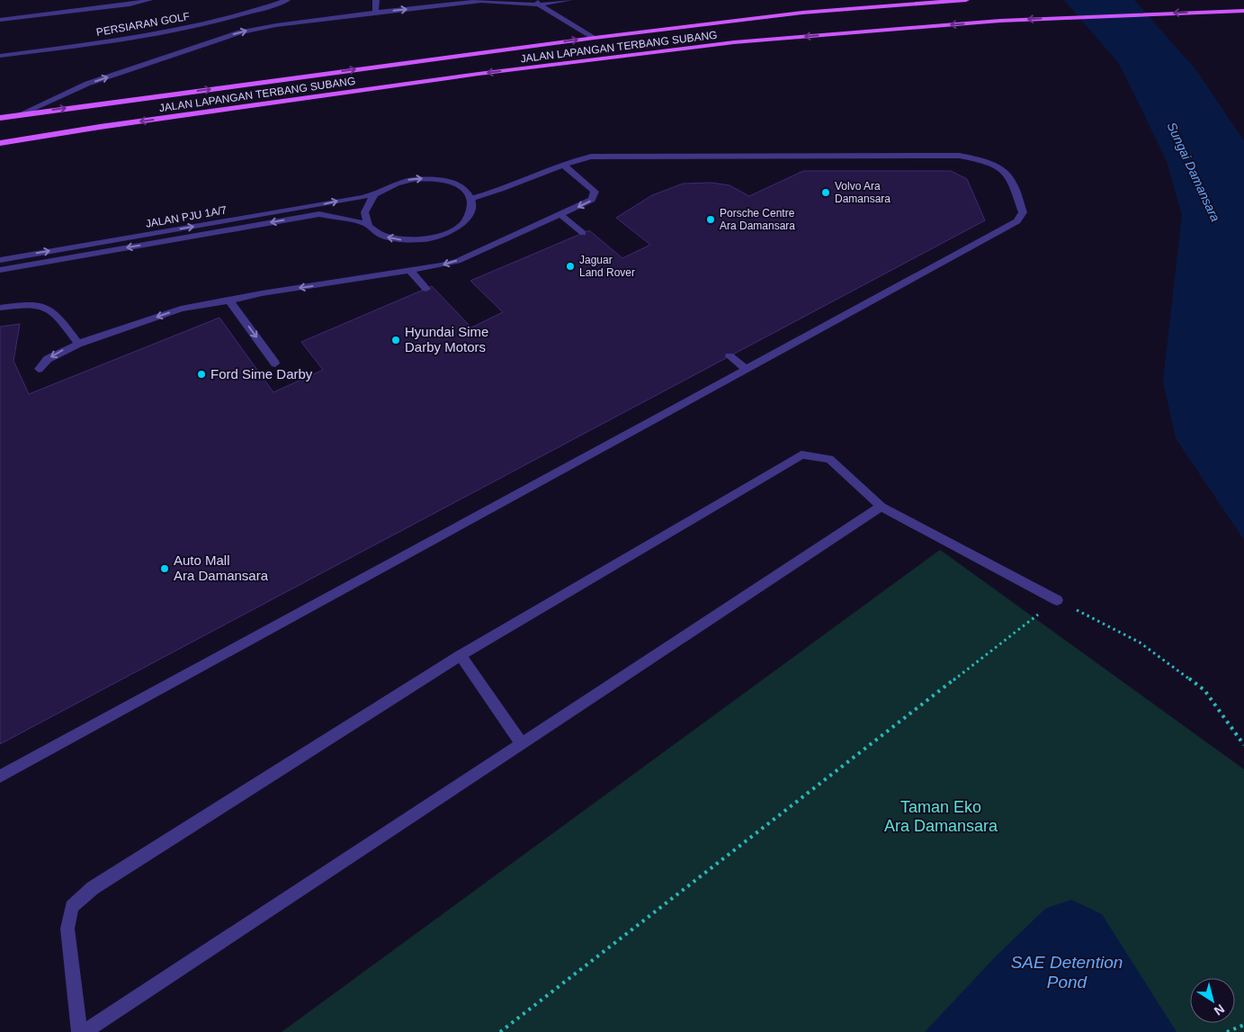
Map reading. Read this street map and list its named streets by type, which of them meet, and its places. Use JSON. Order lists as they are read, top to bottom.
{
  "streets": {
    "main road": ["JALAN LAPANGAN TERBANG SUBANG"],
    "street": ["PERSIARAN GOLF", "JALAN PJU 1A/7"]
  },
  "water": ["Sungai Damansara", "SAE Detention Pond"],
  "parks": ["Taman Eko Ara Damansara"],
  "places": [
    "Volvo Ara Damansara",
    "Porsche Centre Ara Damansara",
    "Jaguar Land Rover",
    "Hyundai Sime Darby Motors",
    "Ford Sime Darby",
    "Auto Mall Ara Damansara"
  ],
  "north": "bottom right"
}
